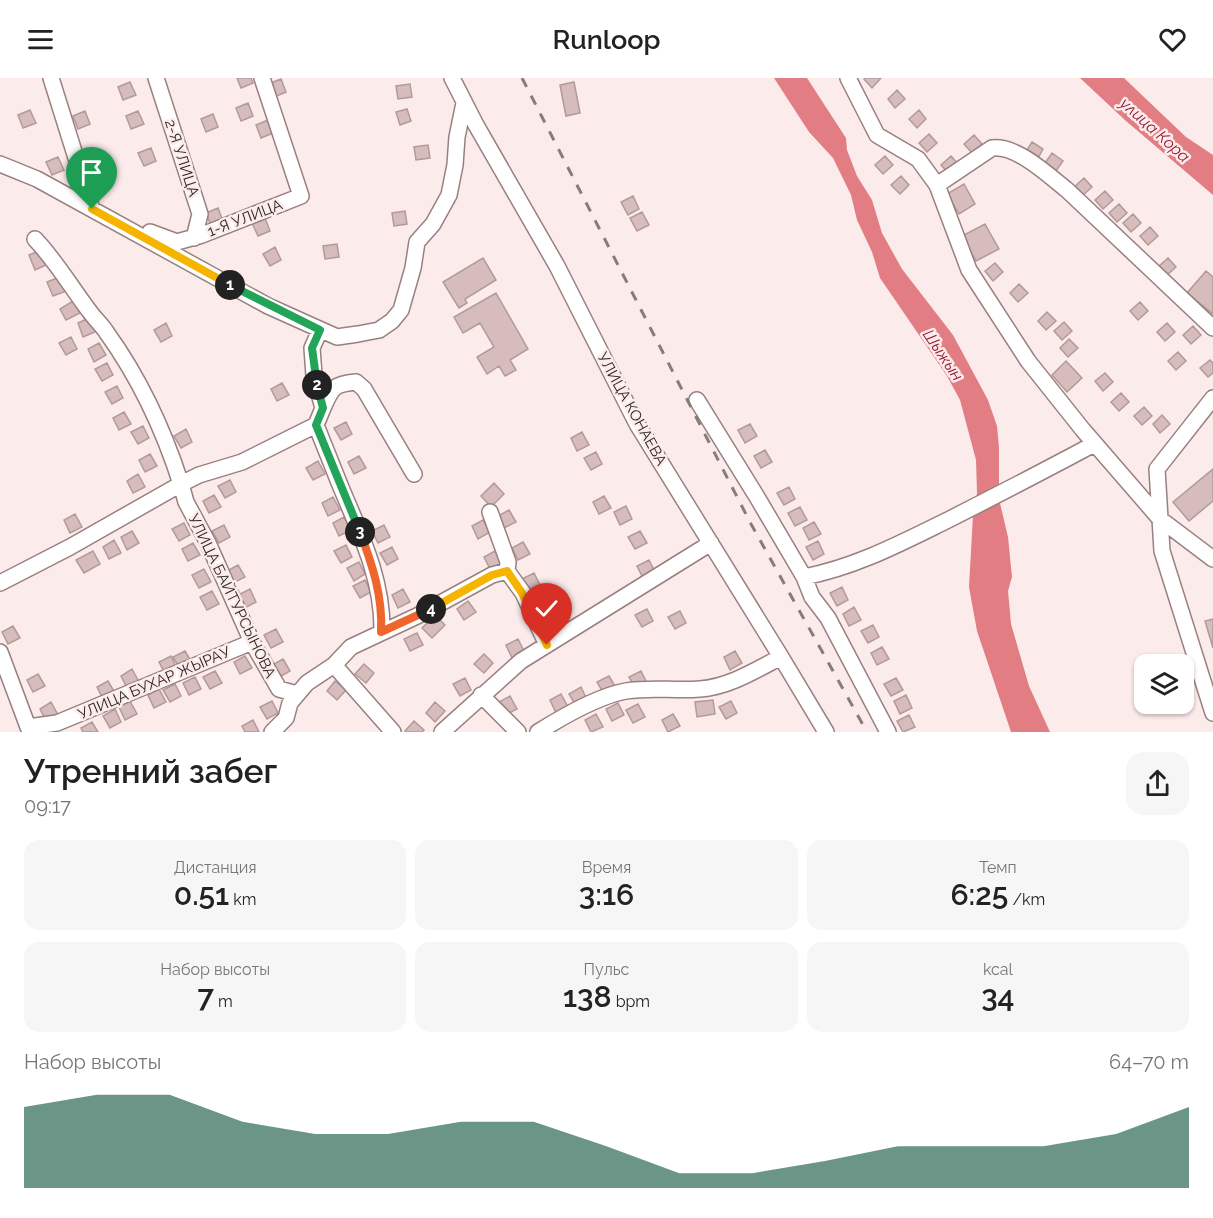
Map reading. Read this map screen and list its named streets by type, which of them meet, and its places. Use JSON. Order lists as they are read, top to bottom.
{
  "streets": {
    "street": [
      "2-Я УЛИЦА",
      "1-Я УЛИЦА",
      "УЛИЦА КОНАЕВА",
      "УЛИЦА БАЙТУРСЫНОВА",
      "УЛИЦА БУХАР ЖЫРАУ"
    ]
  },
  "crossings": [
    ["2-Я УЛИЦА", "1-Я УЛИЦА"],
    ["УЛИЦА БАЙТУРСЫНОВА", "УЛИЦА БУХАР ЖЫРАУ"]
  ],
  "water": ["улица Кора", "Шыжын"],
  "page": {
    "header": "Runloop",
    "pins": [
      "1",
      "2",
      "3",
      "4"
    ],
    "heading": ["Утренний забег", "09:17"],
    "stats": [
      ["Дистанция", "0.51 km"],
      ["Время", "3:16"],
      ["Темп", "6:25 /km"],
      ["Набор высоты", "7 m"],
      ["Пульс", "138 bpm"],
      ["kcal", "34"]
    ],
    "chart": ["Набор высоты", "64–70 m"]
  }
}
